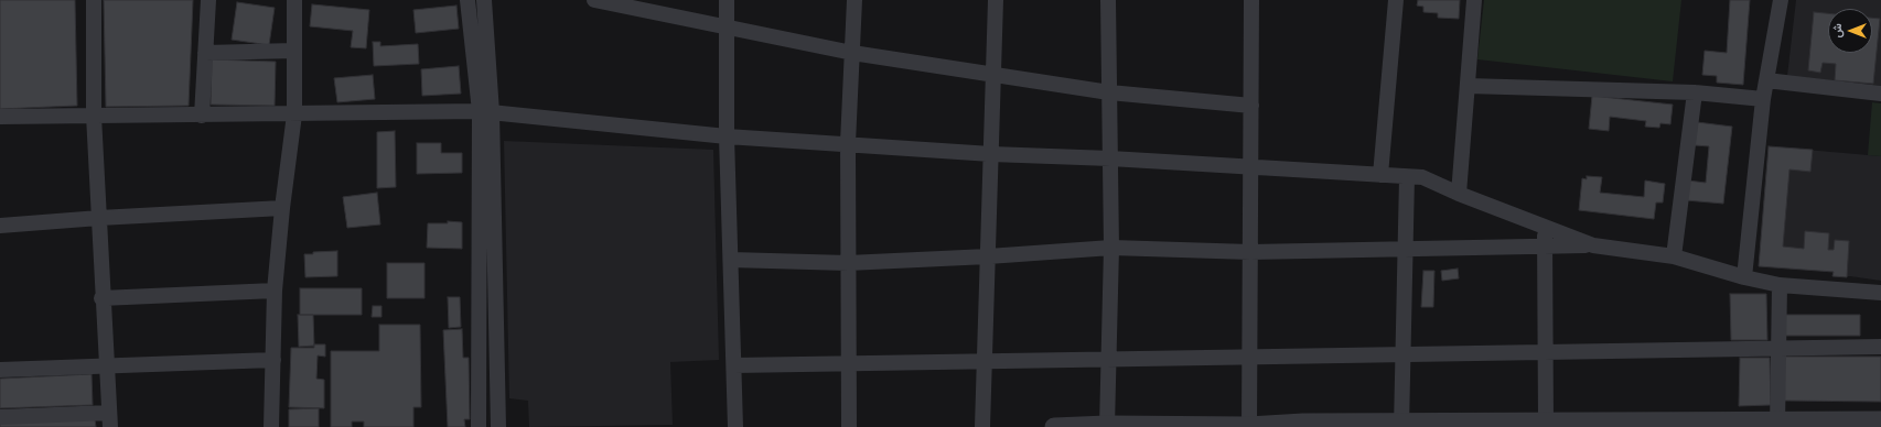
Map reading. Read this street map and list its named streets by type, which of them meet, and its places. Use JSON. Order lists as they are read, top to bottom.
{
  "north": "left"
}
